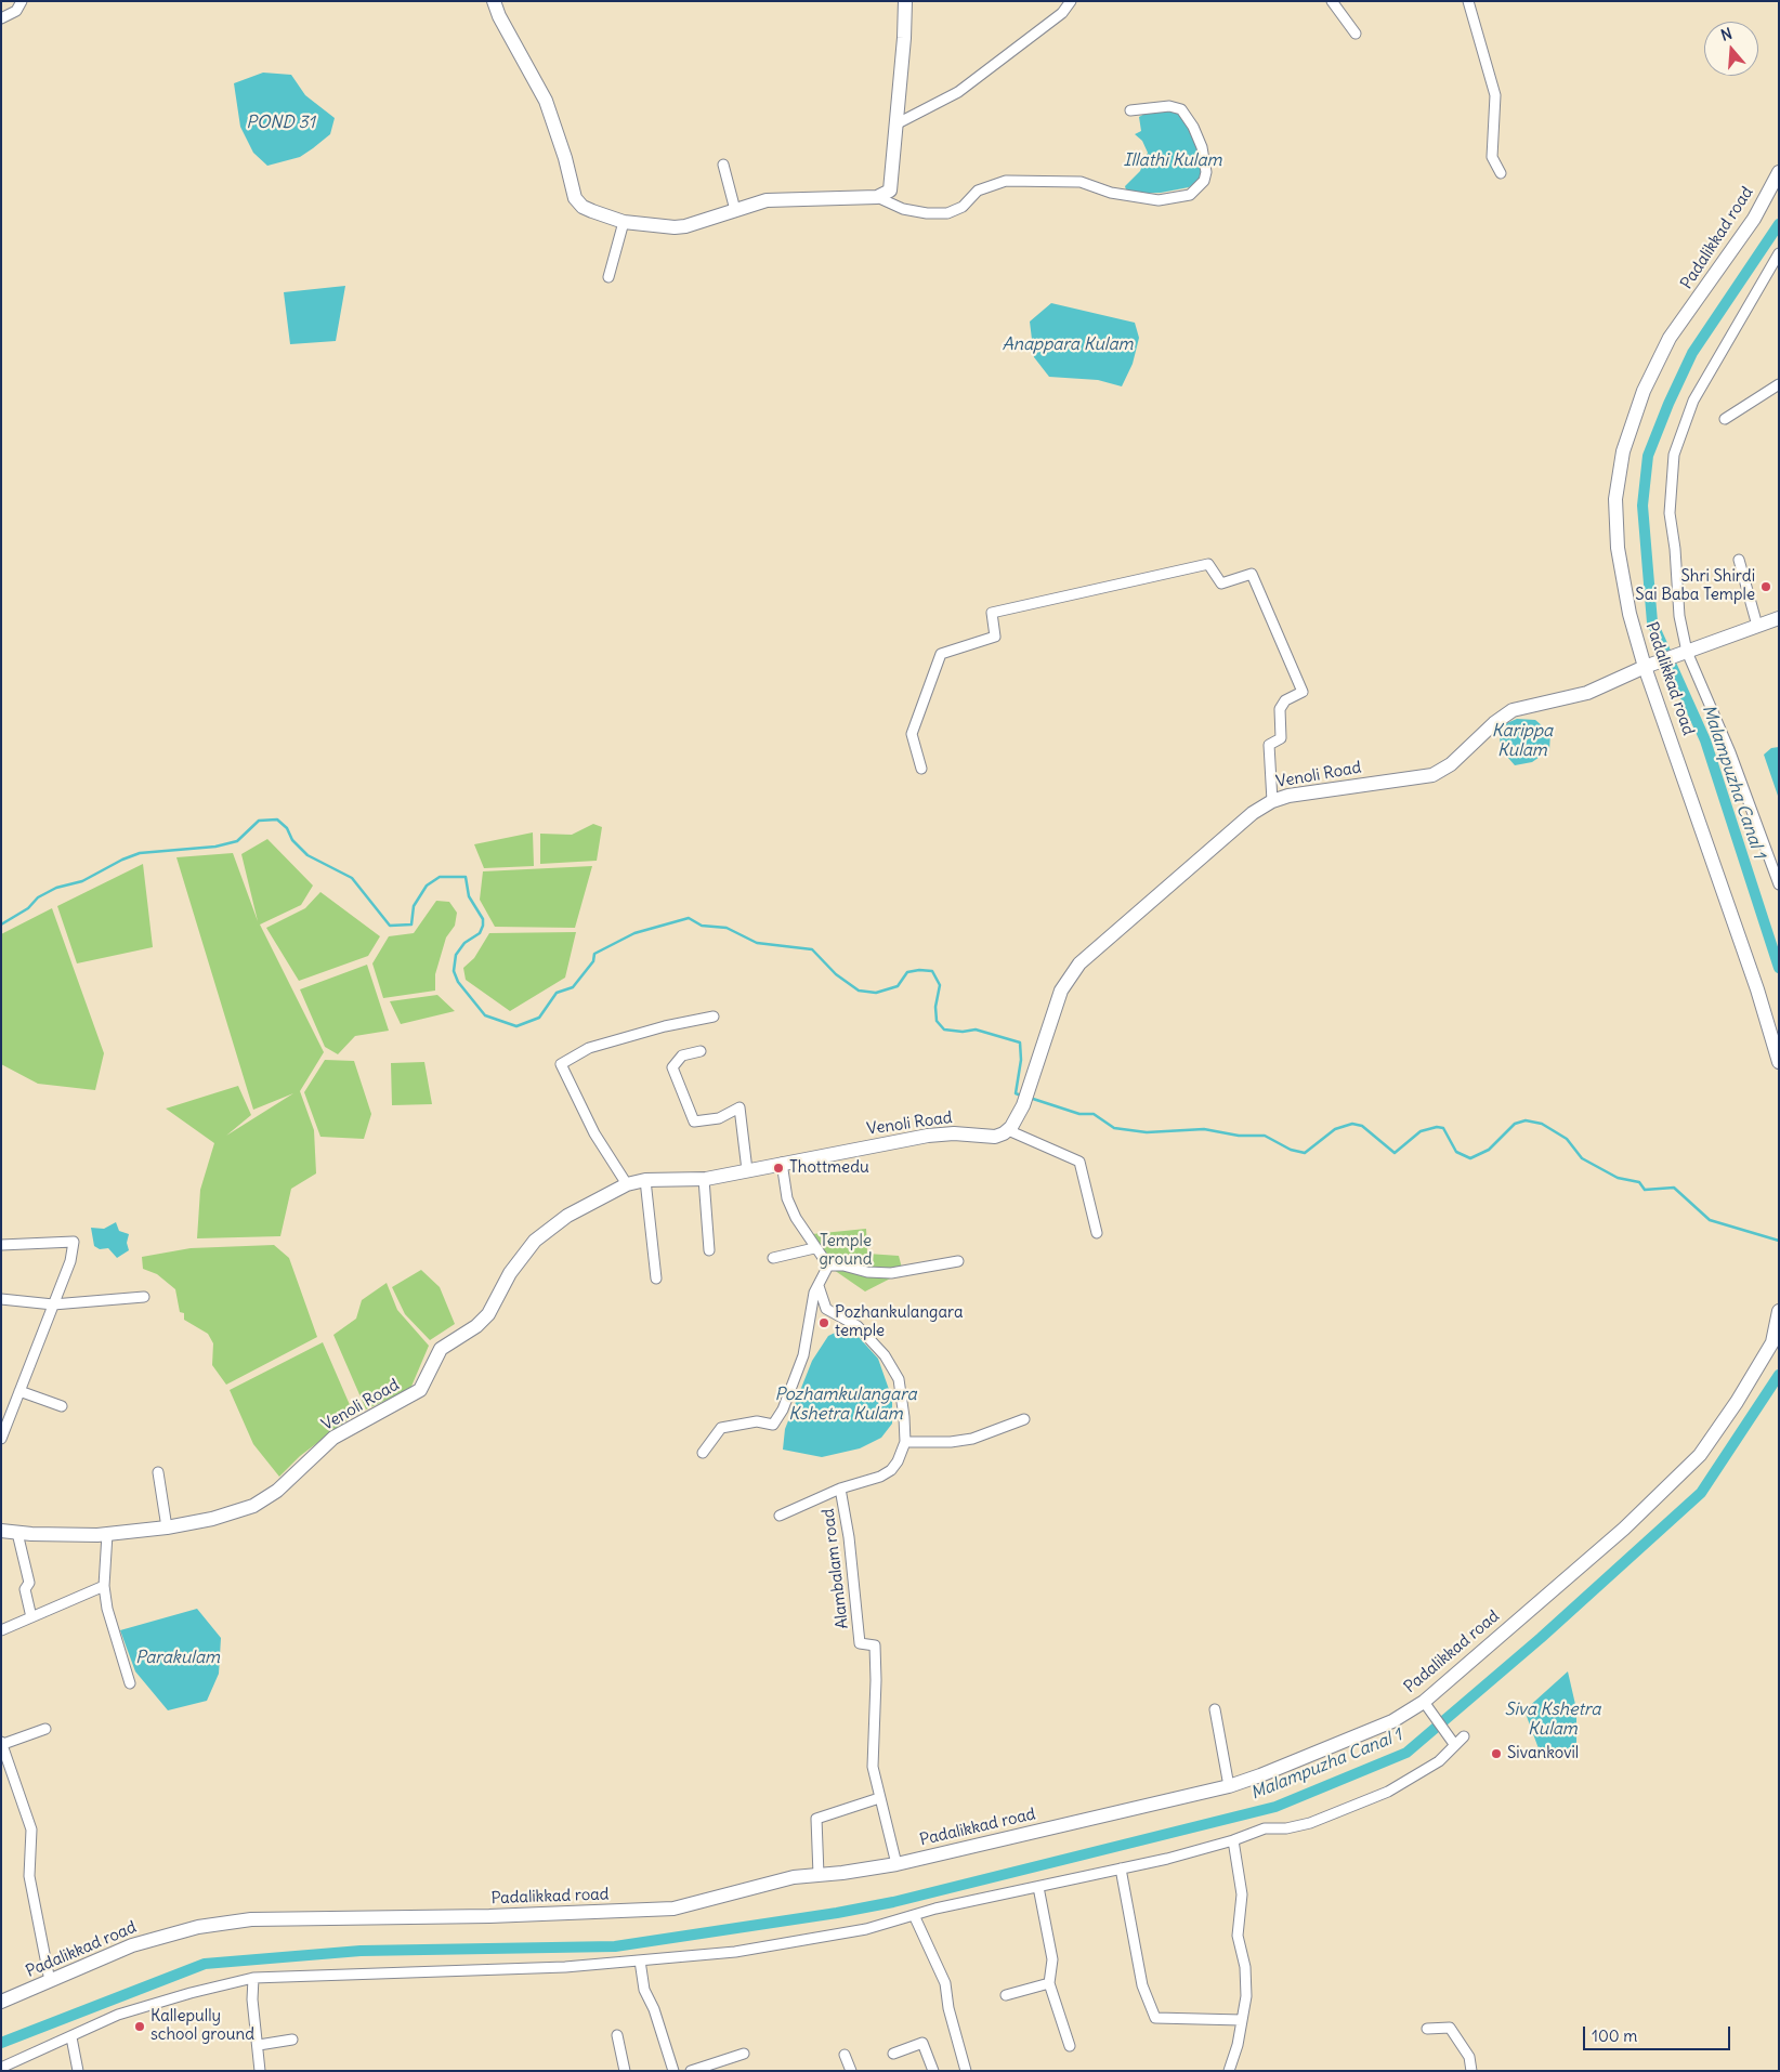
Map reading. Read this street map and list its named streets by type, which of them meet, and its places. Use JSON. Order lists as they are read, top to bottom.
{
  "streets": {
    "street": ["Padalikkad road", "Venoli Road", "Alambalam road"]
  },
  "crossings": [
    ["Padalikkad road", "Venoli Road"],
    ["Padalikkad road", "Alambalam road"]
  ],
  "water": [
    "POND 31",
    "Illathi Kulam",
    "Anappara Kulam",
    "Karippa Kulam",
    "Malampuzha Canal 1",
    "Pozhamkulangara Kshetra Kulam",
    "Parakulam",
    "Siva Kshetra Kulam"
  ],
  "parks": ["Temple ground"],
  "places": [
    "Shri Shirdi Sai Baba Temple",
    "Thottmedu",
    "Pozhankulangara temple",
    "Sivankovil",
    "Kallepully school ground"
  ],
  "scale_bar": "100 m",
  "north": "top"
}
